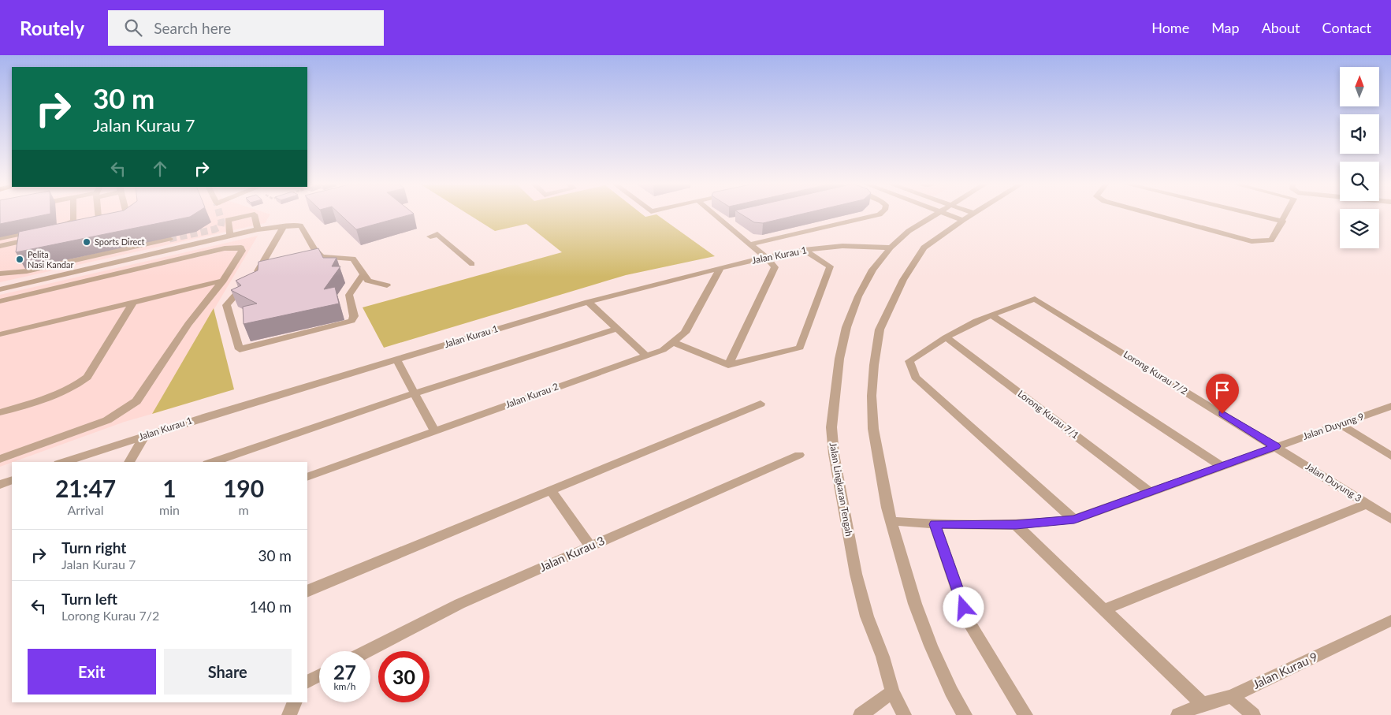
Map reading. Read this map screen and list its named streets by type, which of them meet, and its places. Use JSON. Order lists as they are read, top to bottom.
{
  "streets": {
    "street": [
      "Jalan Kurau 1",
      "Lorong Kurau 7/2",
      "Jalan Kurau 2",
      "Lorong Kurau 7/1",
      "Jalan Duyung 9",
      "Jalan Duyung 3",
      "Jalan Lingkaran Tengah",
      "Jalan Kurau 3",
      "Jalan Kurau 9"
    ]
  },
  "crossings": [
    ["Jalan Kurau 1", "Jalan Kurau 2"],
    ["Jalan Kurau 1", "Jalan Lingkaran Tengah"],
    ["Lorong Kurau 7/2", "Jalan Duyung 9"],
    ["Lorong Kurau 7/2", "Jalan Duyung 3"],
    ["Lorong Kurau 7/1", "Jalan Duyung 9"],
    ["Jalan Duyung 9", "Jalan Duyung 3"]
  ],
  "places": ["Sports Direct", "Pelita Nasi Kandar"],
  "north": "top",
  "page": {
    "header": "Routely",
    "search": "Search here",
    "nav": [
      "Home",
      "Map",
      "About",
      "Contact"
    ],
    "turn": ["30 m", "Jalan Kurau 7"],
    "eta": [
      "21:47",
      "Arrival",
      "1",
      "min",
      "190",
      "m"
    ],
    "list": [
      {
        "name": "Turn right",
        "note": "Jalan Kurau 7",
        "value": "30 m"
      },
      {
        "name": "Turn left",
        "note": "Lorong Kurau 7/2",
        "value": "140 m"
      }
    ],
    "buttons": ["Exit", "Share"],
    "speed": "27 km/h",
    "limit": "30"
  }
}
